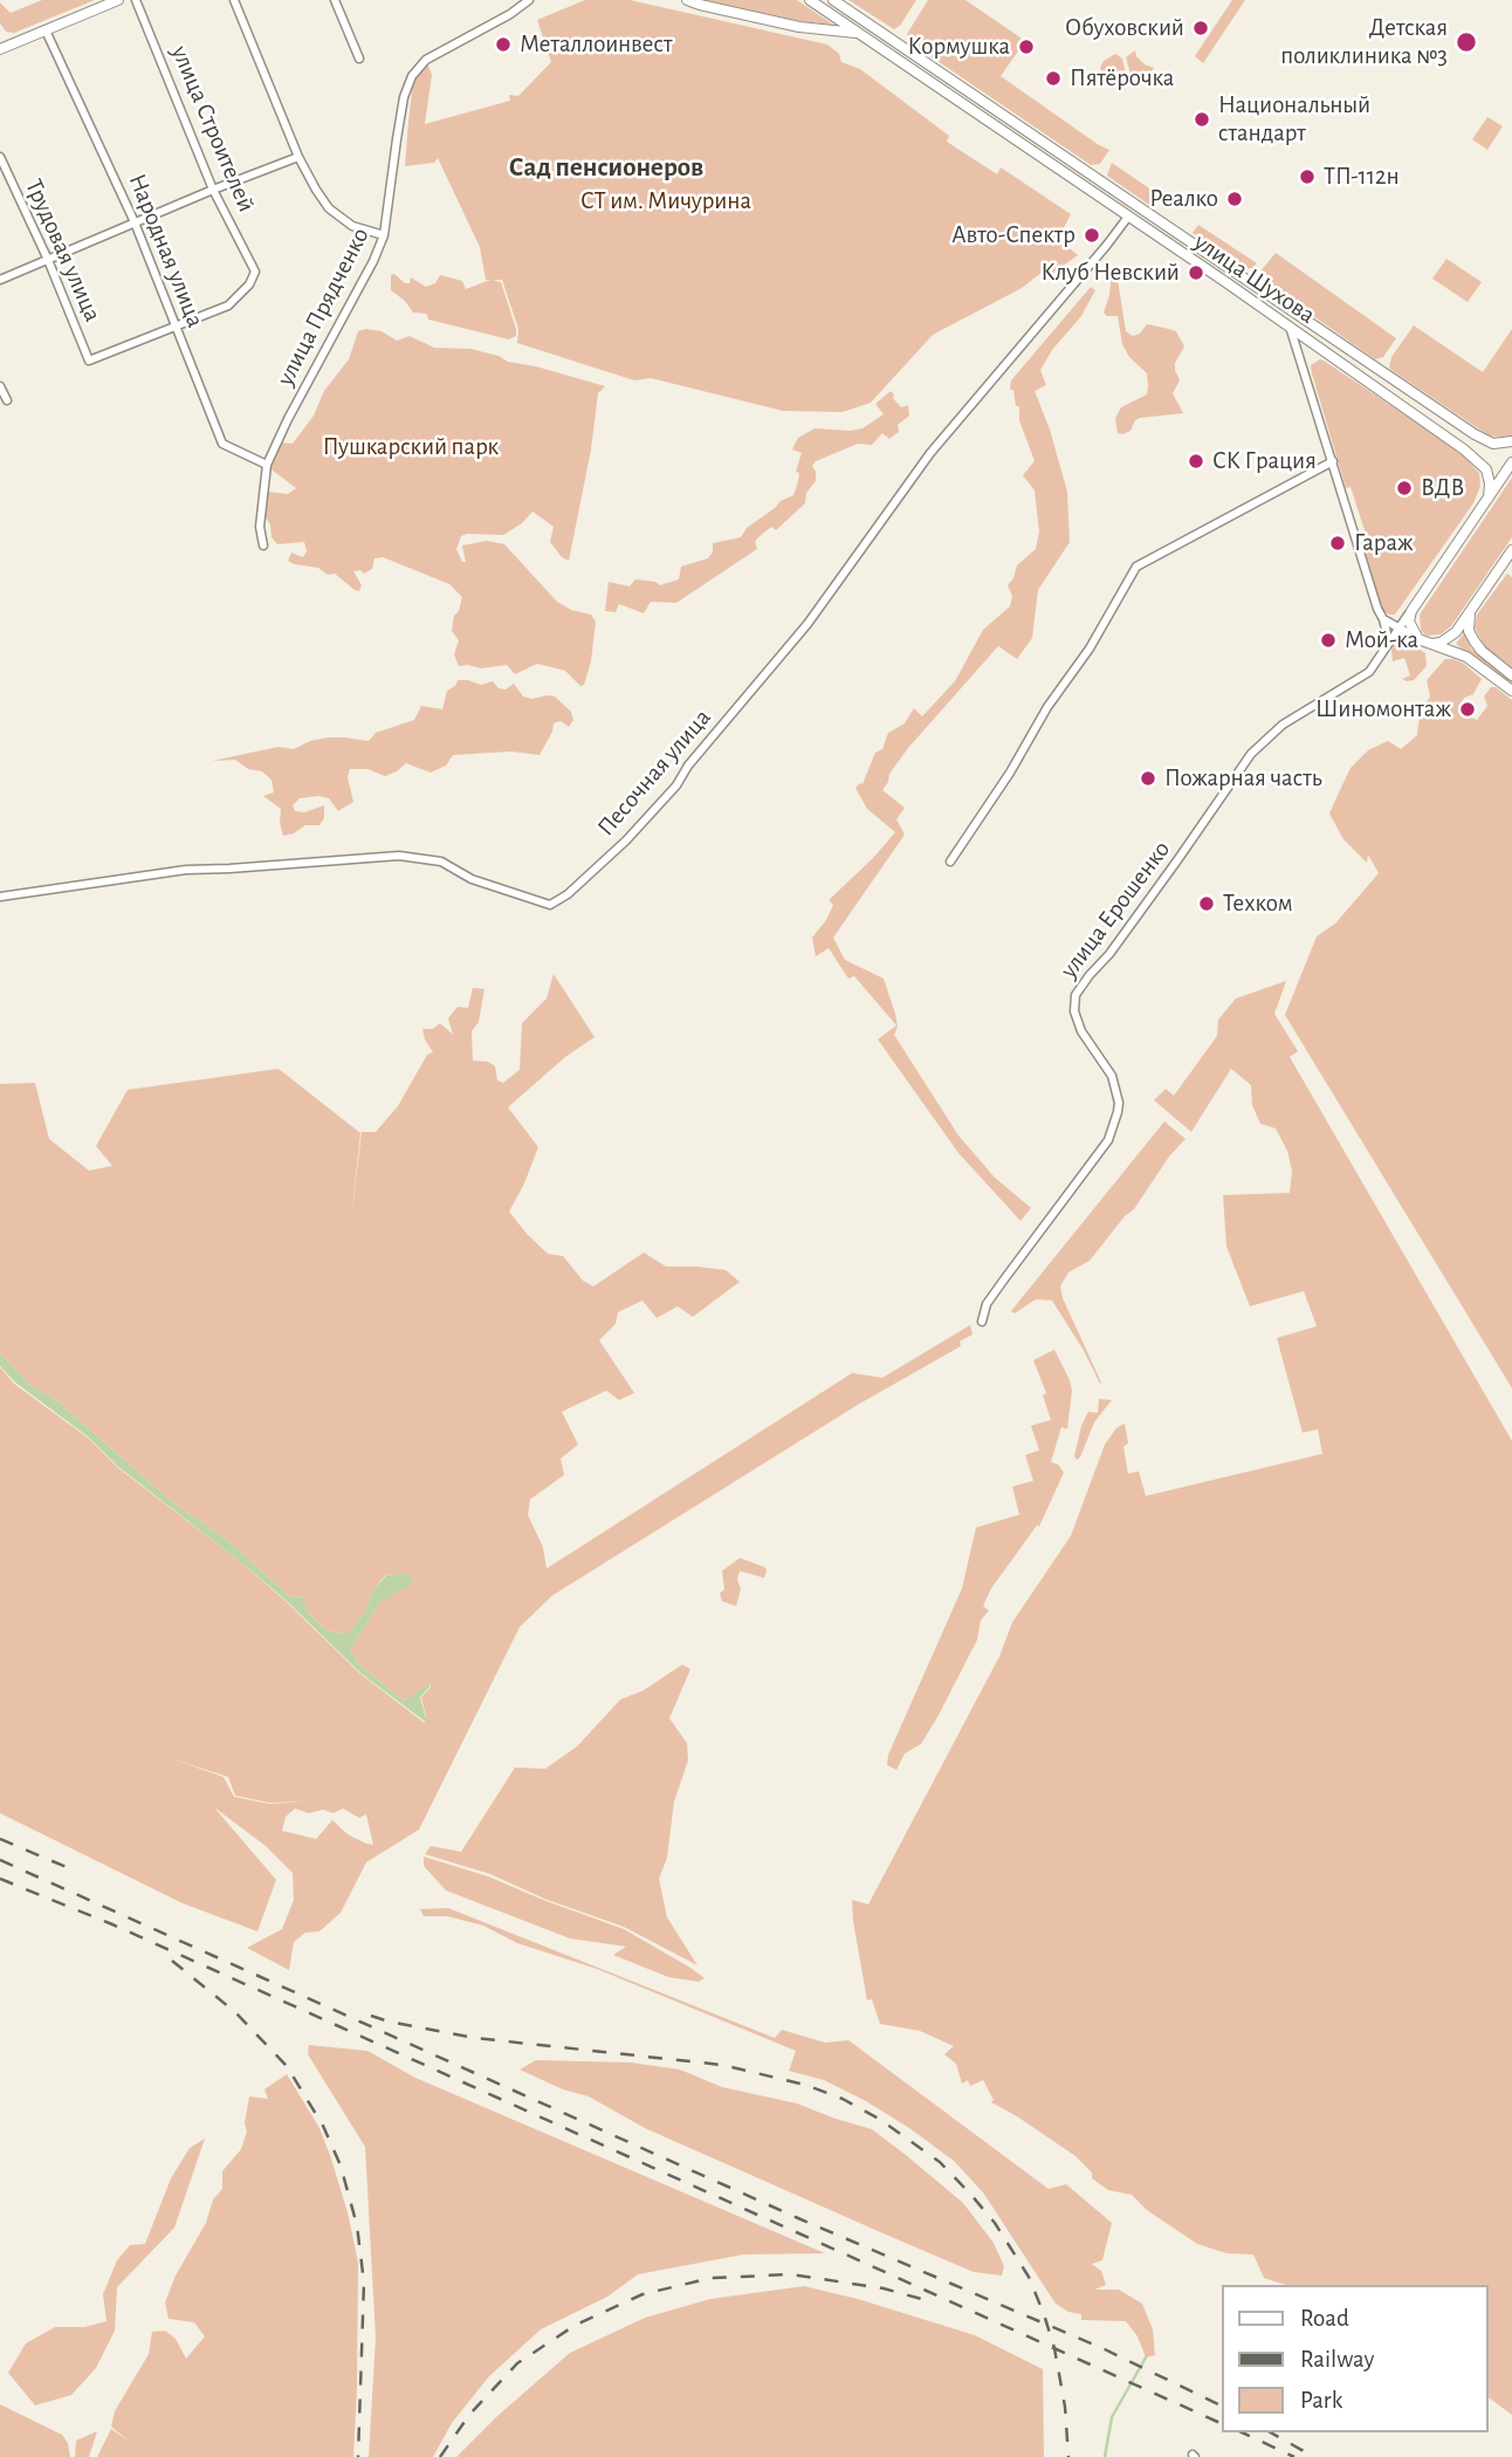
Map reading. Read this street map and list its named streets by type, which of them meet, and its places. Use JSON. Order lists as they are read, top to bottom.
{
  "streets": {
    "main road": ["улица Шухова", "улица Ерошенко"],
    "street": [
      "улица Строителей",
      "Трудовая улица",
      "Народная улица",
      "улица Прядченко",
      "Песочная улица"
    ]
  },
  "crossings": [
    ["улица Строителей", "Трудовая улица"],
    ["улица Строителей", "Народная улица"],
    ["Трудовая улица", "Народная улица"],
    ["Народная улица", "улица Прядченко"],
    ["улица Шухова", "Песочная улица"],
    ["улица Шухова", "улица Ерошенко"]
  ],
  "districts": ["Сад пенсионеров"],
  "parks": ["СТ им. Мичурина", "Пушкарский парк"],
  "places": [
    "Обуховский",
    "Детская поликлиника №3",
    "Металлоинвест",
    "Кормушка",
    "Пятёрочка",
    "Национальный стандарт",
    "ТП-112н",
    "Реалко",
    "Авто-Спектр",
    "Клуб Невский",
    "СК Грация",
    "ВДВ",
    "Гараж",
    "Мой-ка",
    "Шиномонтаж",
    "Пожарная часть",
    "Техком"
  ],
  "legend": ["Road", "Railway", "Park"]
}
